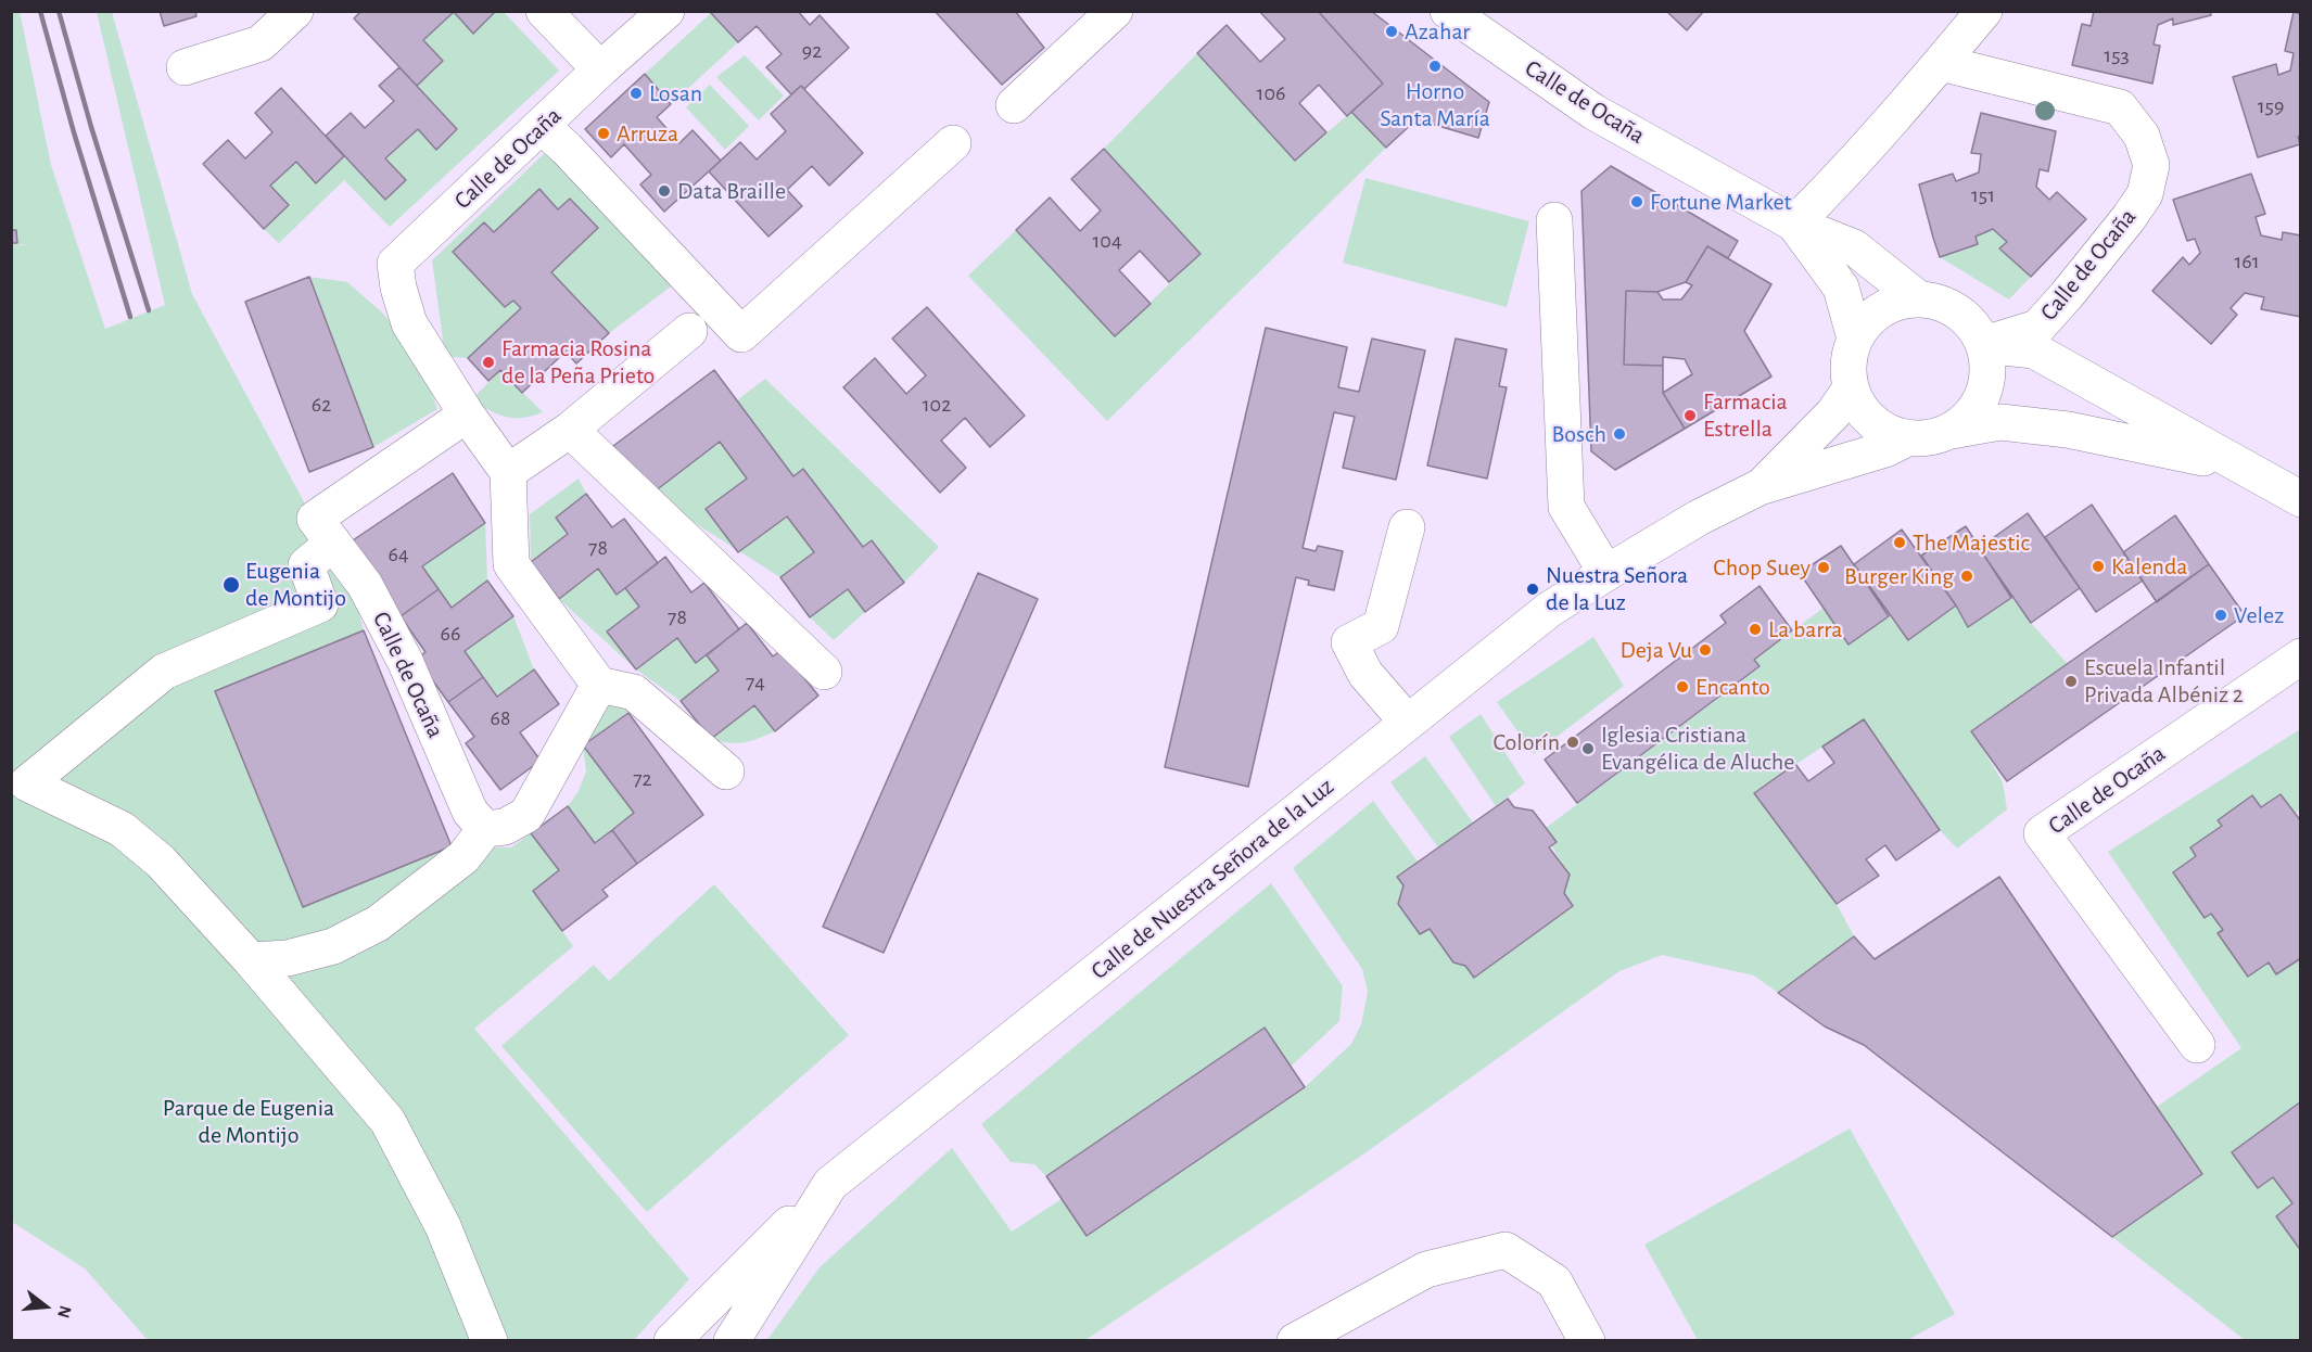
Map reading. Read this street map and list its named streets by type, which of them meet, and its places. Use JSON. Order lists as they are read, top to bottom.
{
  "streets": {
    "street": ["Calle de Ocaña", "Calle de Nuestra Señora de la Luz"]
  },
  "parks": ["Parque de Eugenia de Montijo"],
  "places": [
    "Azahar",
    "Horno Santa María",
    "Losan",
    "Arruza",
    "Data Braille",
    "Fortune Market",
    "Farmacia Rosina de la Peña Prieto",
    "Farmacia Estrella",
    "Bosch",
    "The Majestic",
    "Kalenda",
    "Chop Suey",
    "Burger King",
    "Eugenia de Montijo",
    "Nuestra Señora de la Luz",
    "Velez",
    "La barra",
    "Deja Vu",
    "Escuela Infantil Privada Albéniz 2",
    "Encanto",
    "Colorín",
    "Iglesia Cristiana Evangélica de Aluche"
  ],
  "house_numbers": [
    "92",
    "153",
    "106",
    "159",
    "151",
    "104",
    "161",
    "62",
    "102",
    "78",
    "64",
    "78",
    "66",
    "74",
    "68",
    "72"
  ],
  "north": "right"
}
